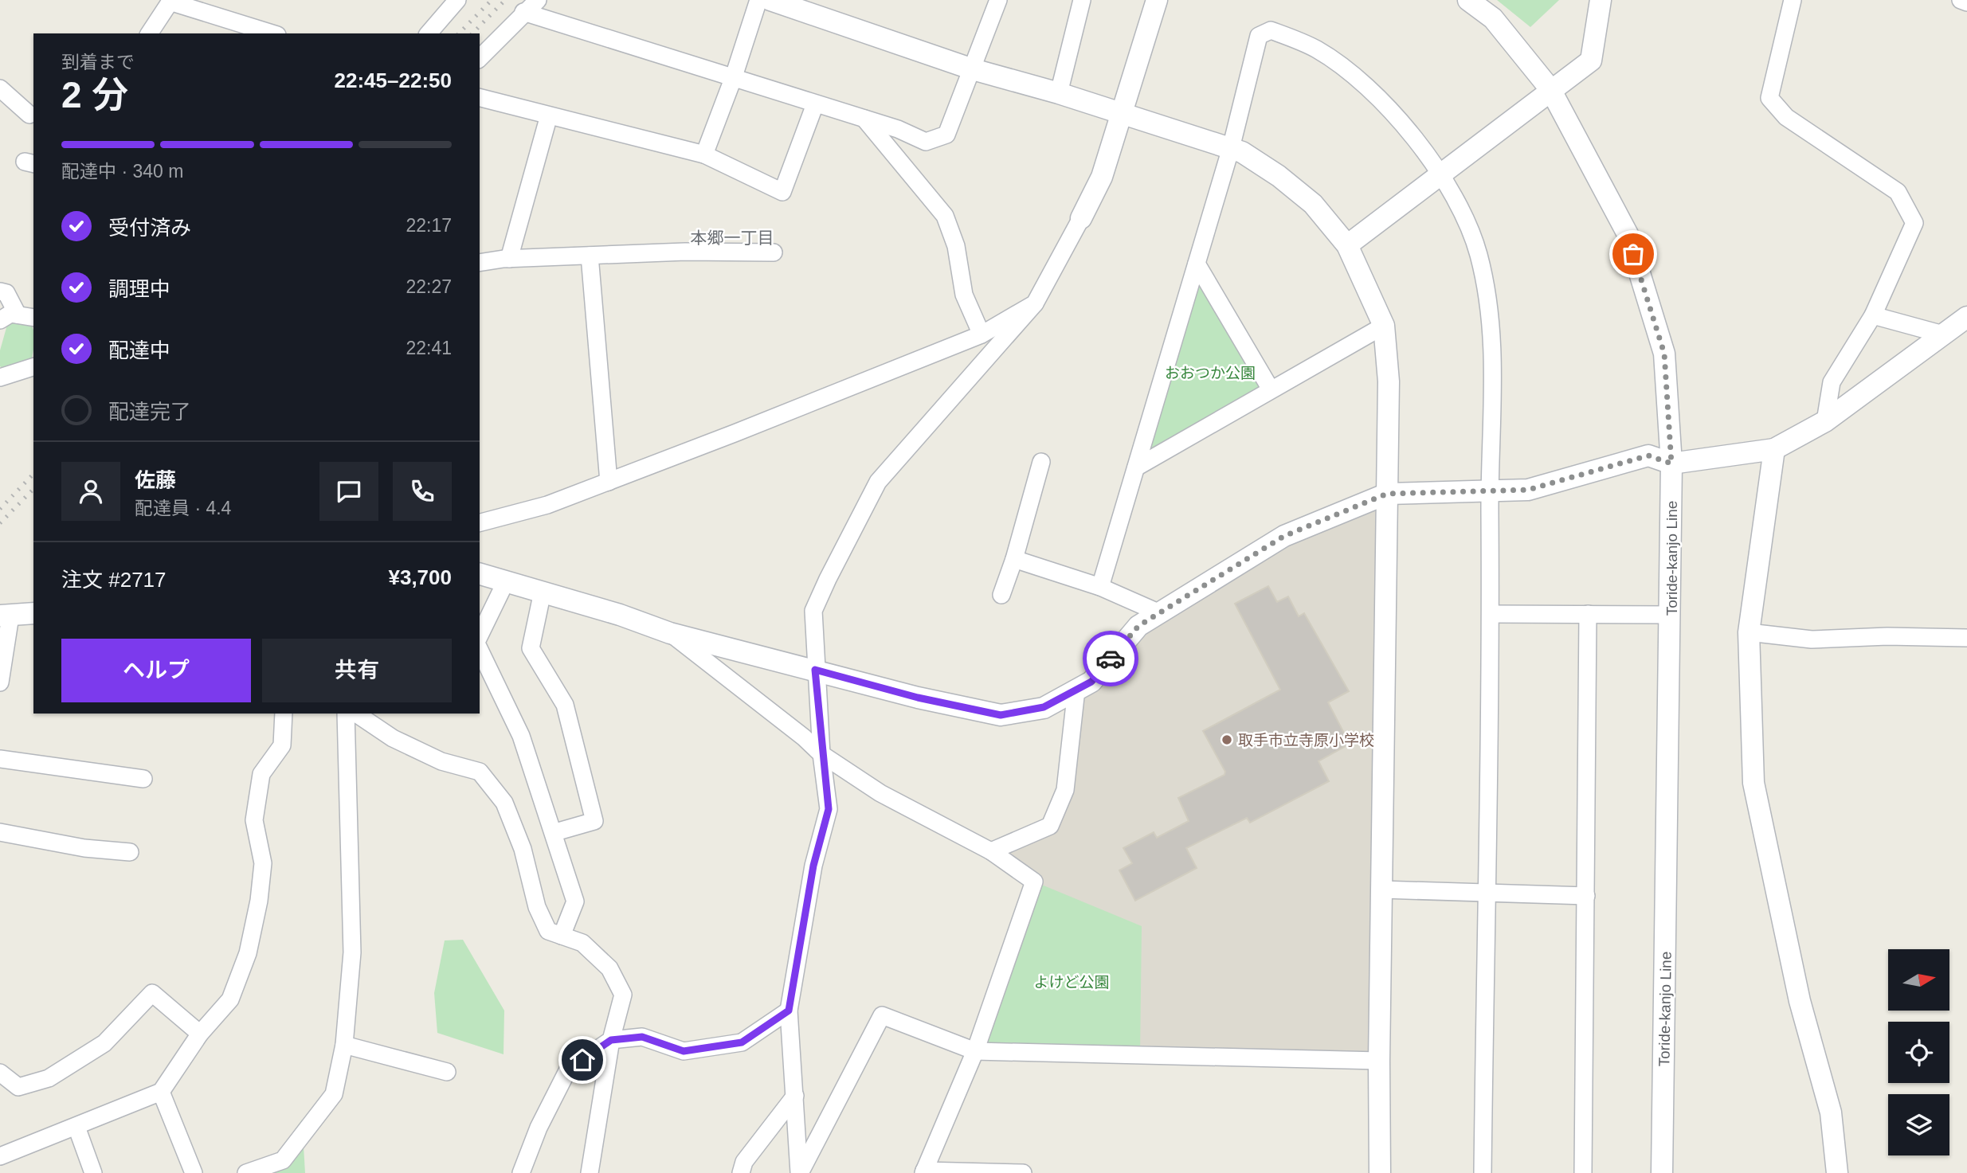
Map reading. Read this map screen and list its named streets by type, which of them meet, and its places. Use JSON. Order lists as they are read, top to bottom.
{
  "streets": {
    "street": ["Toride-kanjo Line"]
  },
  "districts": ["本郷一丁目"],
  "parks": ["おおつか公園", "よけど公園"],
  "places": ["取手市立寺原小学校"],
  "north": "right",
  "page": {
    "heading": ["2 分", "到着まで", "22:45–22:50"],
    "panel": [
      "佐藤",
      "配達員 · 4.4",
      "注文 #2717",
      "¥3,700"
    ],
    "bar": "配達中 · 340 m",
    "list": [
      ["受付済み", "22:17"],
      ["調理中", "22:27"],
      ["配達中", "22:41"],
      "配達完了"
    ],
    "buttons": ["ヘルプ", "共有"]
  }
}
